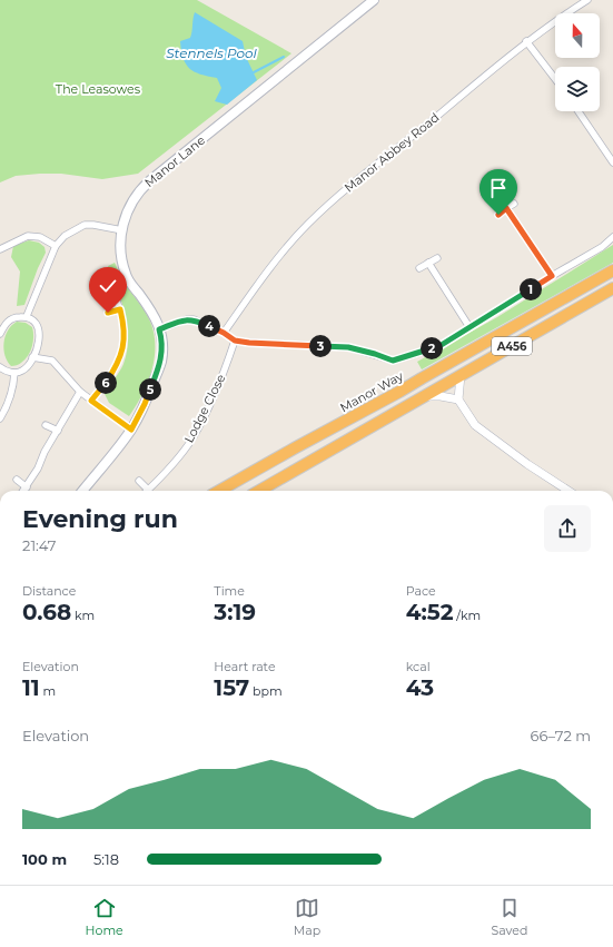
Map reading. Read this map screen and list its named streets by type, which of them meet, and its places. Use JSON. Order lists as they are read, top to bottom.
{
  "streets": {
    "highway": ["A456", "Manor Way"],
    "main road": ["Manor Lane"],
    "street": ["Manor Abbey Road", "Lodge Close"]
  },
  "water": ["Stennels Pool"],
  "parks": ["The Leasowes"],
  "north": "top",
  "page": {
    "pins": [
      "1",
      "4",
      "3",
      "2",
      "6",
      "5"
    ],
    "heading": ["Evening run", "21:47"],
    "stats": [
      ["Distance", "0.68 km"],
      ["Time", "3:19"],
      ["Pace", "4:52 /km"],
      ["Elevation", "11 m"],
      ["Heart rate", "157 bpm"],
      ["kcal", "43"]
    ],
    "chart": ["Elevation", "66–72 m"],
    "list": [
      {
        "name": "100 m",
        "note": "5:18"
      }
    ],
    "tabs": ["Home", "Map", "Saved"]
  }
}
